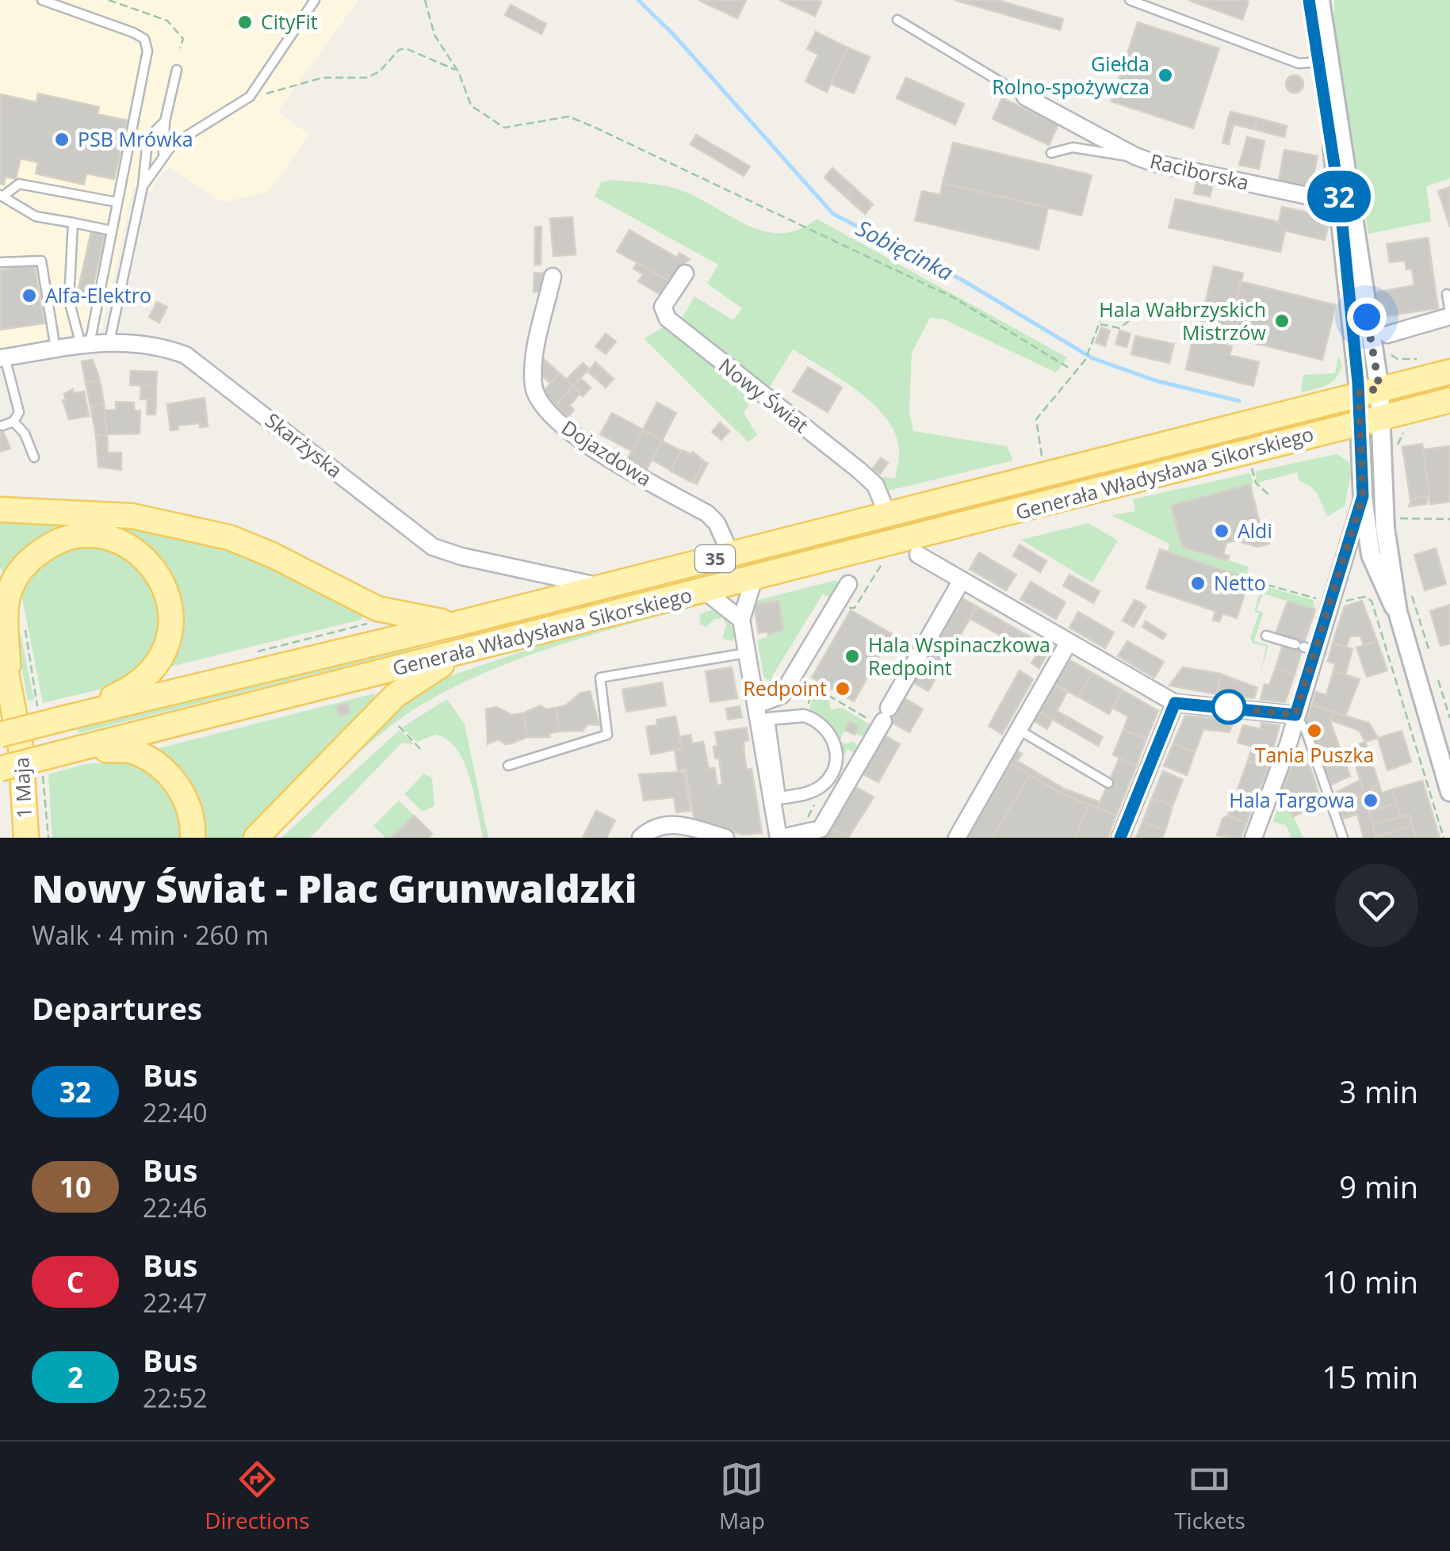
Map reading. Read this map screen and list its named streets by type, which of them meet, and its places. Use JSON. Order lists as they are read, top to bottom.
{
  "streets": {
    "main road": ["Generała Władysława Sikorskiego", "35", "1 Maja"],
    "street": [
      "Raciborska",
      "Nowy Świat",
      "Skarżyska",
      "Dojazdowa"
    ]
  },
  "crossings": [
    ["Nowy Świat", "Generała Władysława Sikorskiego"],
    ["Skarżyska", "Generała Władysława Sikorskiego"],
    ["Dojazdowa", "Generała Władysława Sikorskiego"],
    ["Generała Władysława Sikorskiego", "35"],
    ["Generała Władysława Sikorskiego", "1 Maja"]
  ],
  "water": ["Sobięcinka"],
  "places": [
    "CityFit",
    "Giełda Rolno-spożywcza",
    "PSB Mrówka",
    "Alfa-Elektro",
    "Hala Wałbrzyskich Mistrzów",
    "Aldi",
    "Netto",
    "Hala Wspinaczkowa Redpoint",
    "Redpoint",
    "Tania Puszka",
    "Hala Targowa"
  ],
  "lines": ["bus line 32"],
  "page": {
    "on_map": "32",
    "heading": [
      ["Nowy Świat - Plac Grunwaldzki", "Walk · 4 min · 260 m"],
      "Departures"
    ],
    "list": [
      {
        "mark": "32",
        "name": "Bus",
        "note": "22:40",
        "value": "3 min"
      },
      {
        "mark": "10",
        "name": "Bus",
        "note": "22:46",
        "value": "9 min"
      },
      {
        "mark": "C",
        "name": "Bus",
        "note": "22:47",
        "value": "10 min"
      },
      {
        "mark": "2",
        "name": "Bus",
        "note": "22:52",
        "value": "15 min"
      }
    ],
    "tabs": ["Directions", "Map", "Tickets"]
  }
}
